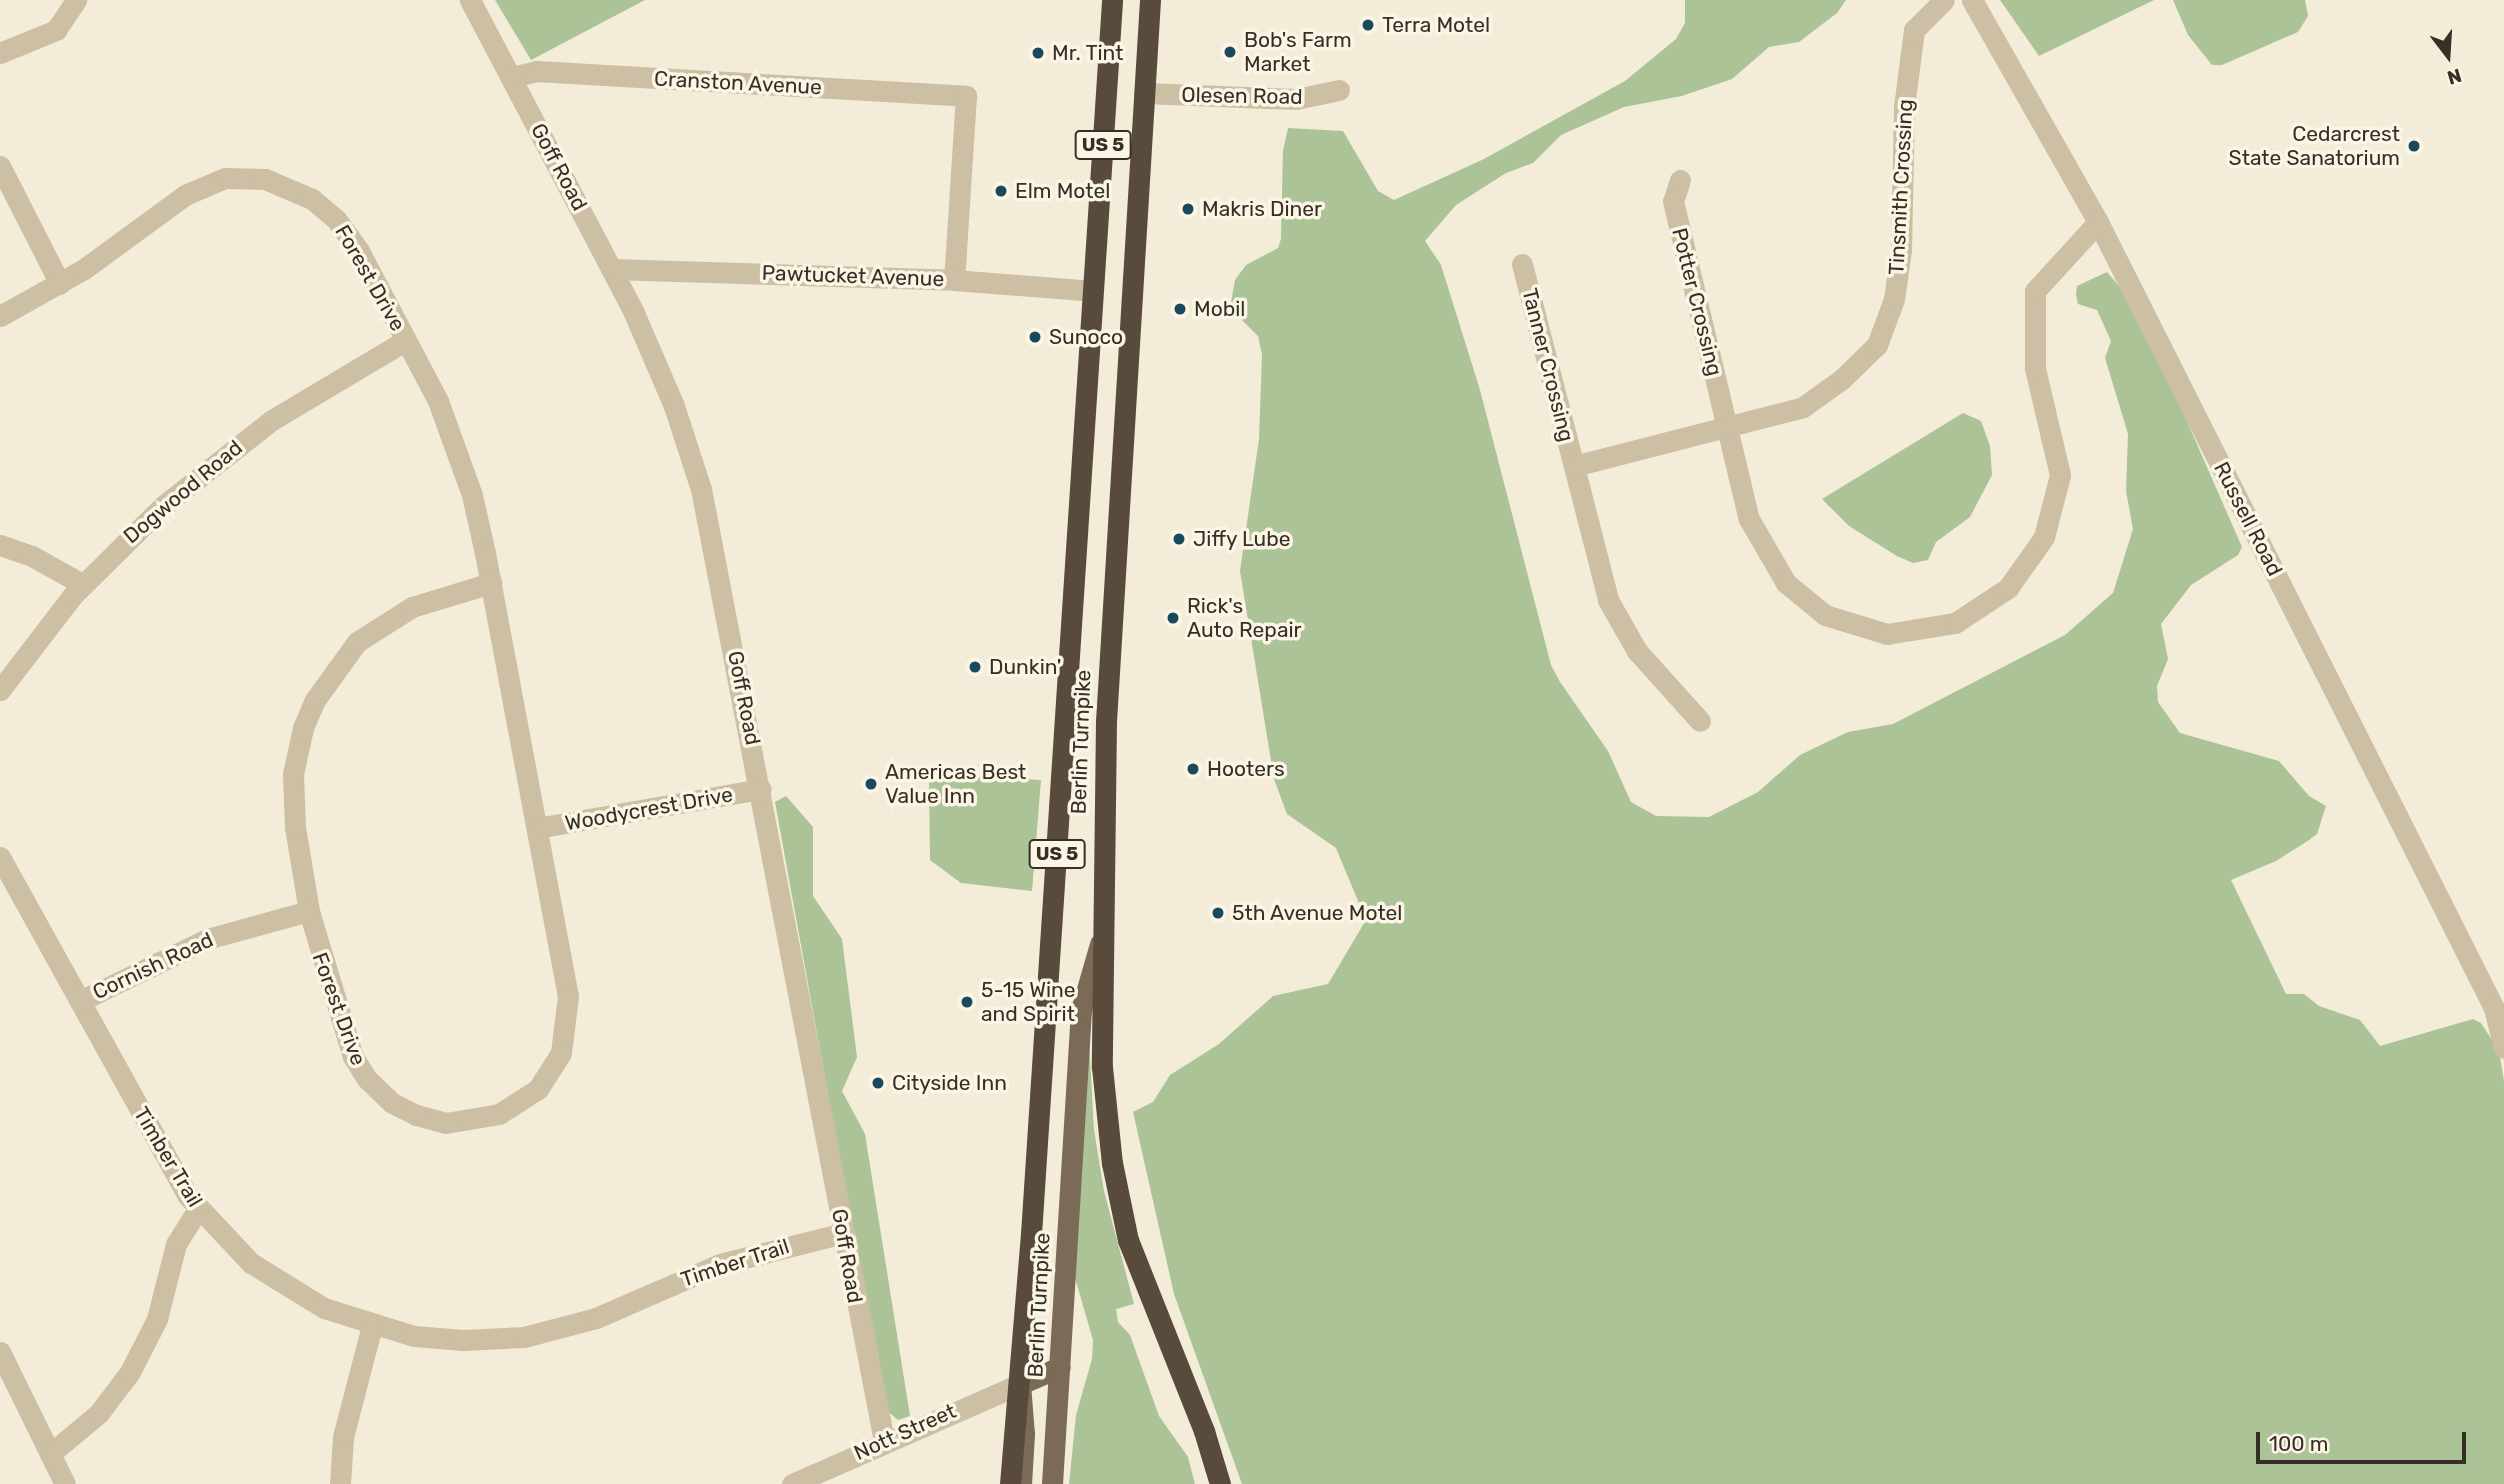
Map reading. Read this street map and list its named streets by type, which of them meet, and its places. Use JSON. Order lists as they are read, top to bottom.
{
  "streets": {
    "highway": ["US 5", "Berlin Turnpike"],
    "street": [
      "Cranston Avenue",
      "Olesen Road",
      "Goff Road",
      "Tinsmith Crossing",
      "Pawtucket Avenue",
      "Forest Drive",
      "Potter Crossing",
      "Tanner Crossing",
      "Dogwood Road",
      "Russell Road",
      "Woodycrest Drive",
      "Cornish Road",
      "Timber Trail",
      "Nott Street"
    ]
  },
  "crossings": [
    ["Cranston Avenue", "Goff Road"],
    ["Cranston Avenue", "Pawtucket Avenue"],
    ["Olesen Road", "Berlin Turnpike"],
    ["US 5", "Berlin Turnpike"],
    ["US 5", "Nott Street"],
    ["Goff Road", "Pawtucket Avenue"],
    ["Goff Road", "Woodycrest Drive"],
    ["Goff Road", "Timber Trail"],
    ["Goff Road", "Nott Street"],
    ["Tinsmith Crossing", "Potter Crossing"],
    ["Tinsmith Crossing", "Tanner Crossing"],
    ["Pawtucket Avenue", "Berlin Turnpike"],
    ["Forest Drive", "Dogwood Road"],
    ["Forest Drive", "Woodycrest Drive"],
    ["Forest Drive", "Cornish Road"],
    ["Potter Crossing", "Russell Road"],
    ["Berlin Turnpike", "Nott Street"],
    ["Cornish Road", "Timber Trail"]
  ],
  "places": [
    "Terra Motel",
    "Bob's Farm Market",
    "Mr. Tint",
    "Cedarcrest State Sanatorium",
    "Elm Motel",
    "Makris Diner",
    "Mobil",
    "Sunoco",
    "Jiffy Lube",
    "Rick's Auto Repair",
    "Dunkin'",
    "Hooters",
    "Americas Best Value Inn",
    "5th Avenue Motel",
    "5-15 Wine and Spirit",
    "Cityside Inn"
  ],
  "scale_bar": "100 m",
  "north": "bottom"
}
